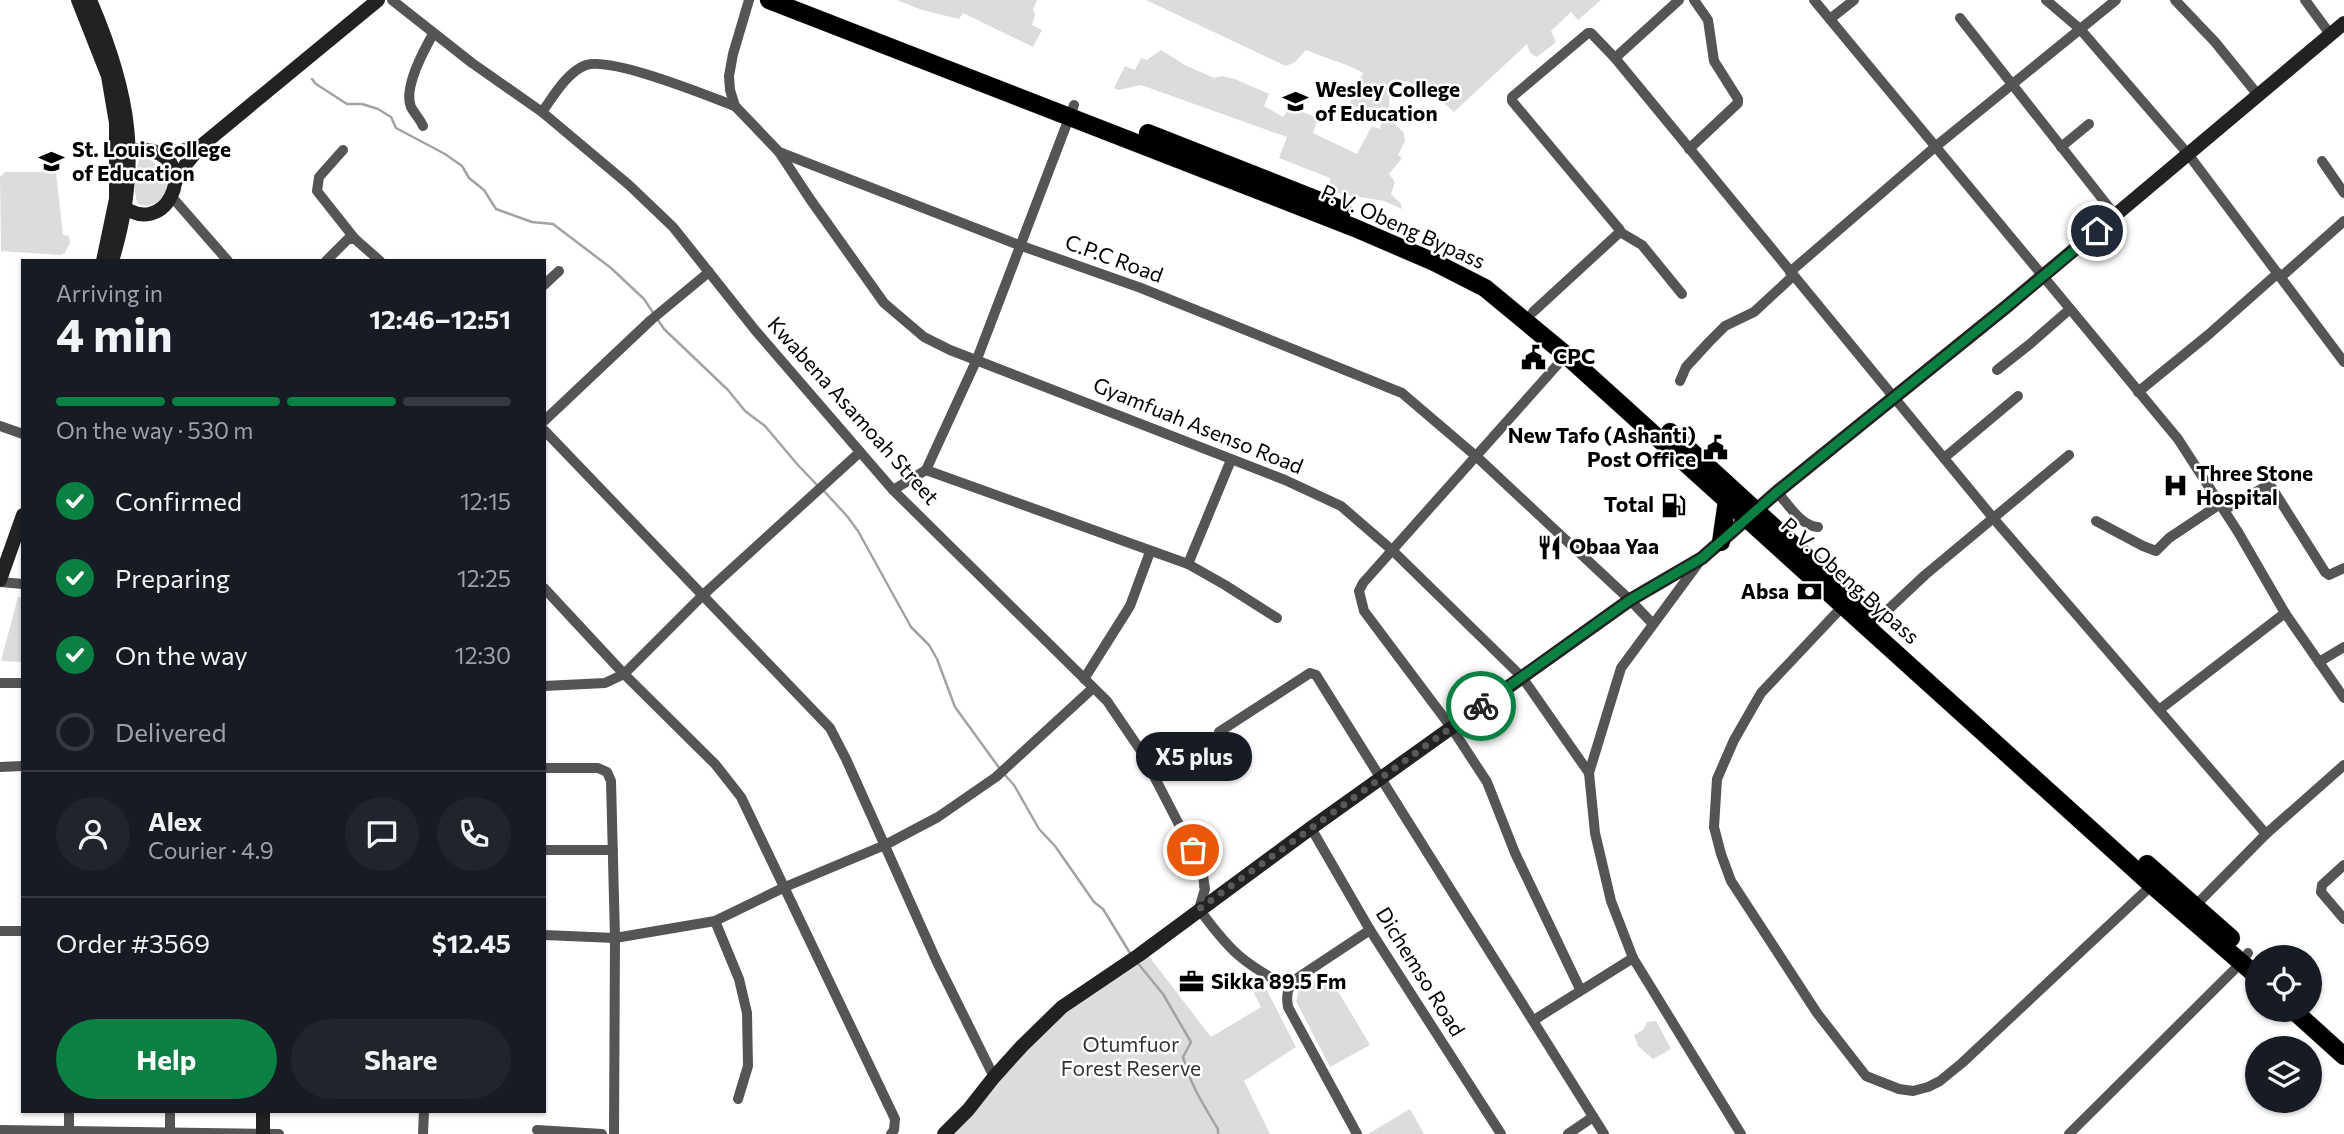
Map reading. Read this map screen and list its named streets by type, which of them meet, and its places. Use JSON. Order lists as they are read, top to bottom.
{
  "streets": {
    "highway": ["P. V. Obeng Bypass"],
    "street": [
      "C.P.C Road",
      "Kwabena Asamoah Street",
      "Gyamfuah Asenso Road",
      "Dichemso Road"
    ]
  },
  "parks": ["Otumfuor Forest Reserve"],
  "places": {
    "school or university": ["Wesley College of Education", "St. Louis College of Education"],
    "public building": ["CPC", "New Tafo (Ashanti) Post Office"],
    "hospital": ["Three Stone Hospital"],
    "fuel station": ["Total"],
    "restaurant": ["Obaa Yaa"],
    "bank": ["Absa"],
    "other": ["X5 plus"],
    "office": ["Sikka 89.5 Fm"]
  },
  "page": {
    "heading": ["4 min", "Arriving in", "12:46–12:51"],
    "panel": [
      "Alex",
      "Courier · 4.9",
      "Order #3569",
      "$12.45"
    ],
    "bar": "On the way · 530 m",
    "list": [
      ["Confirmed", "12:15"],
      ["Preparing", "12:25"],
      ["On the way", "12:30"],
      "Delivered"
    ],
    "bubble": "X5 plus",
    "buttons": ["Help", "Share"]
  }
}
